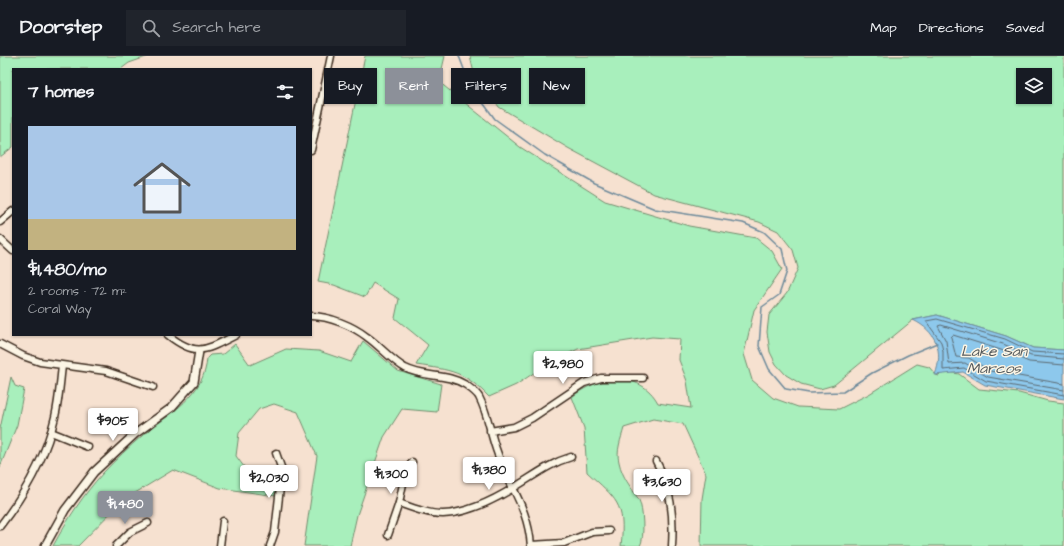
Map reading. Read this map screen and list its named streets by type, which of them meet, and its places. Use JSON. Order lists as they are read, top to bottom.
{
  "water": ["Lake San Marcos"],
  "page": {
    "header": "Doorstep",
    "search": "Search here",
    "nav": ["Map", "Directions", "Saved"],
    "chip": [
      "Buy",
      "Rent",
      "Filters",
      "New"
    ],
    "heading": "7 homes",
    "list": [
      {
        "name": "$1,480/mo",
        "note": "2 rooms · 72 m² · Coral Way"
      }
    ],
    "price": [
      "$2,980",
      "$905",
      "$1,380",
      "$1,300",
      "$2,030",
      "$3,630",
      "$1,480"
    ]
  }
}
